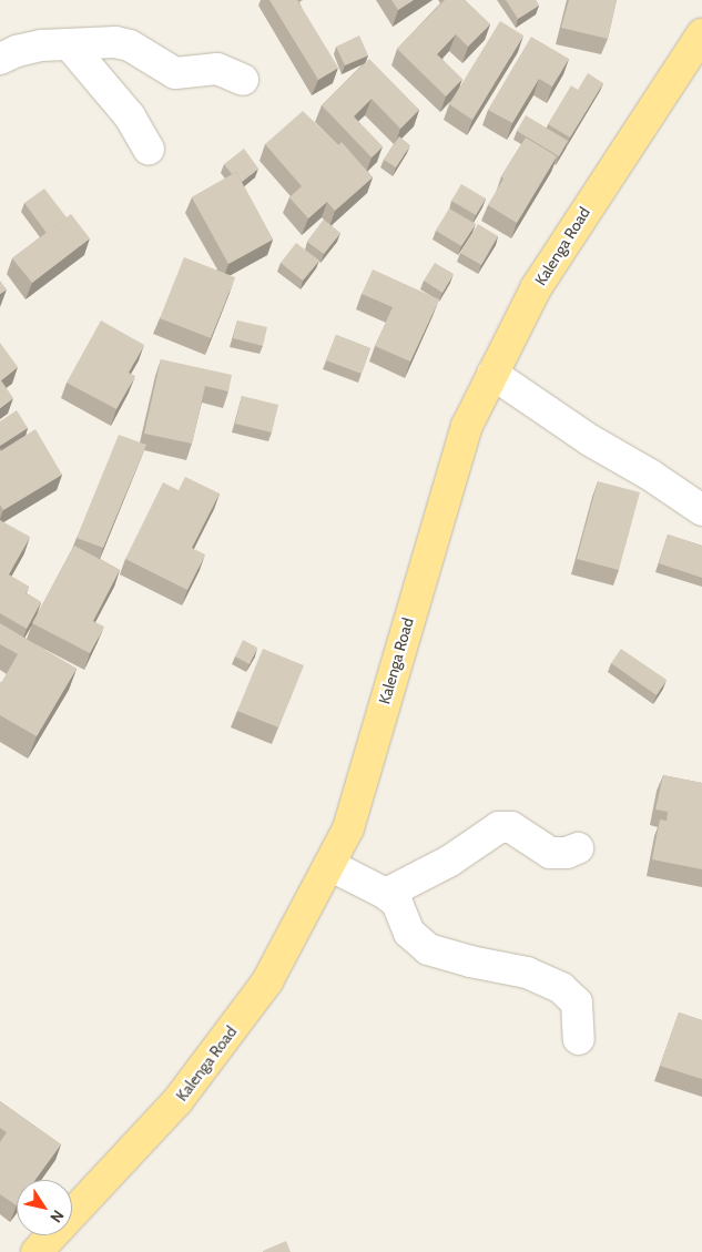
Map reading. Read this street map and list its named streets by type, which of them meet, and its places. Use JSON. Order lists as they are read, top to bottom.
{
  "streets": {
    "main road": ["Kalenga Road"]
  },
  "north": "bottom right"
}
